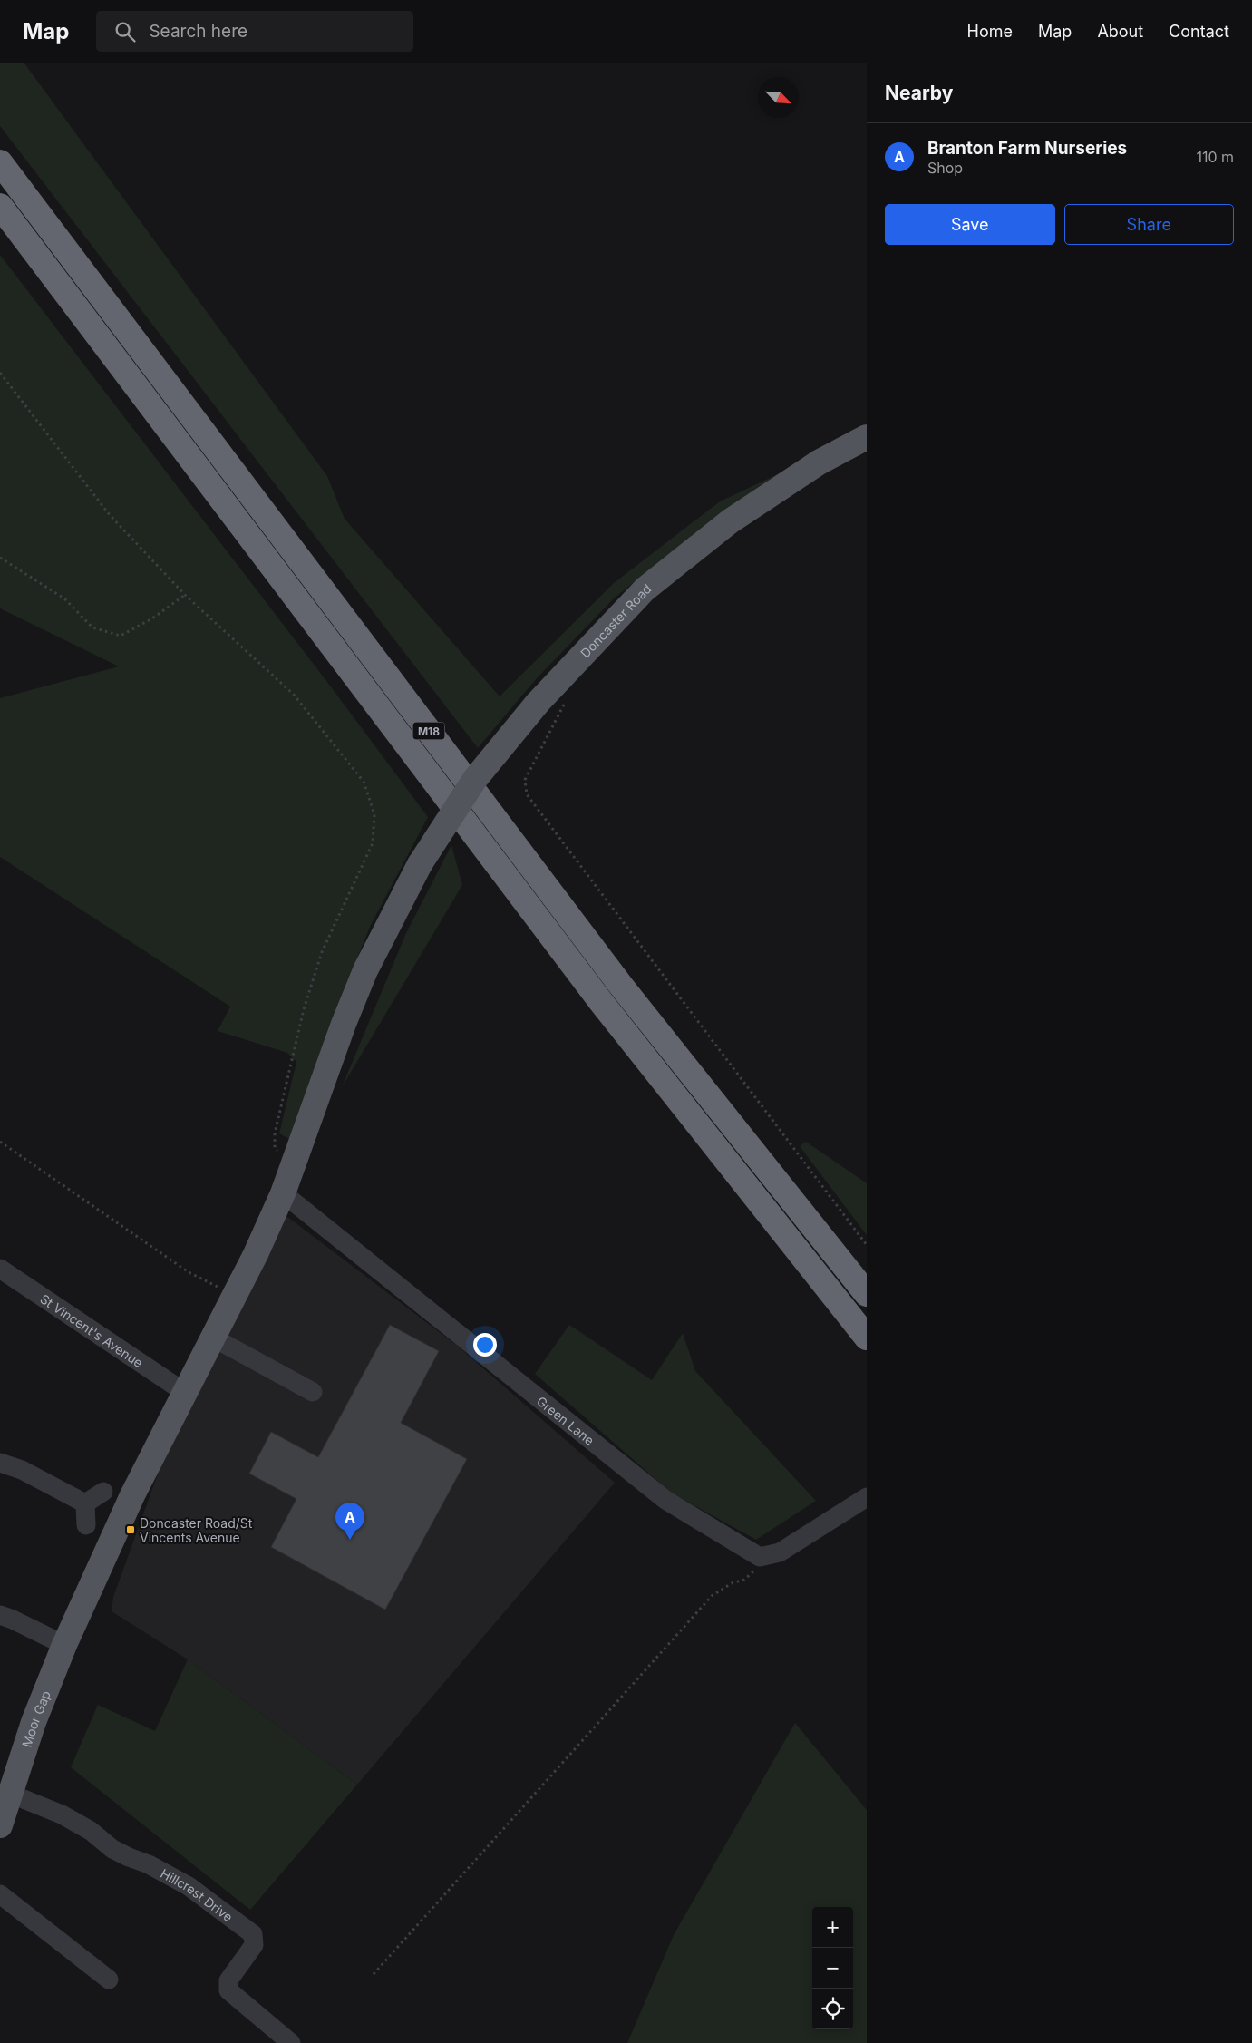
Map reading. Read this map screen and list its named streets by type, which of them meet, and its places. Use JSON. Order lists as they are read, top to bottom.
{
  "streets": {
    "highway": ["M18"],
    "main road": ["Doncaster Road", "Moor Gap"],
    "street": ["St Vincent's Avenue", "Green Lane", "Hillcrest Drive"]
  },
  "crossings": [
    ["Doncaster Road", "Green Lane"],
    ["Doncaster Road", "Moor Gap"],
    ["St Vincent's Avenue", "Moor Gap"],
    ["Green Lane", "Moor Gap"],
    ["Moor Gap", "Hillcrest Drive"]
  ],
  "places": {
    "transit": ["Doncaster Road/St Vincents Avenue"]
  },
  "north": "bottom right",
  "page": {
    "header": "Map",
    "search": "Search here",
    "nav": [
      "Home",
      "Map",
      "About",
      "Contact"
    ],
    "heading": "Nearby",
    "list": [
      {
        "mark": "A",
        "name": "Branton Farm Nurseries",
        "note": "Shop",
        "value": "110 m"
      }
    ],
    "buttons": ["Save", "Share"],
    "pins": "A",
    "map_buttons": ["+", "−"]
  }
}
